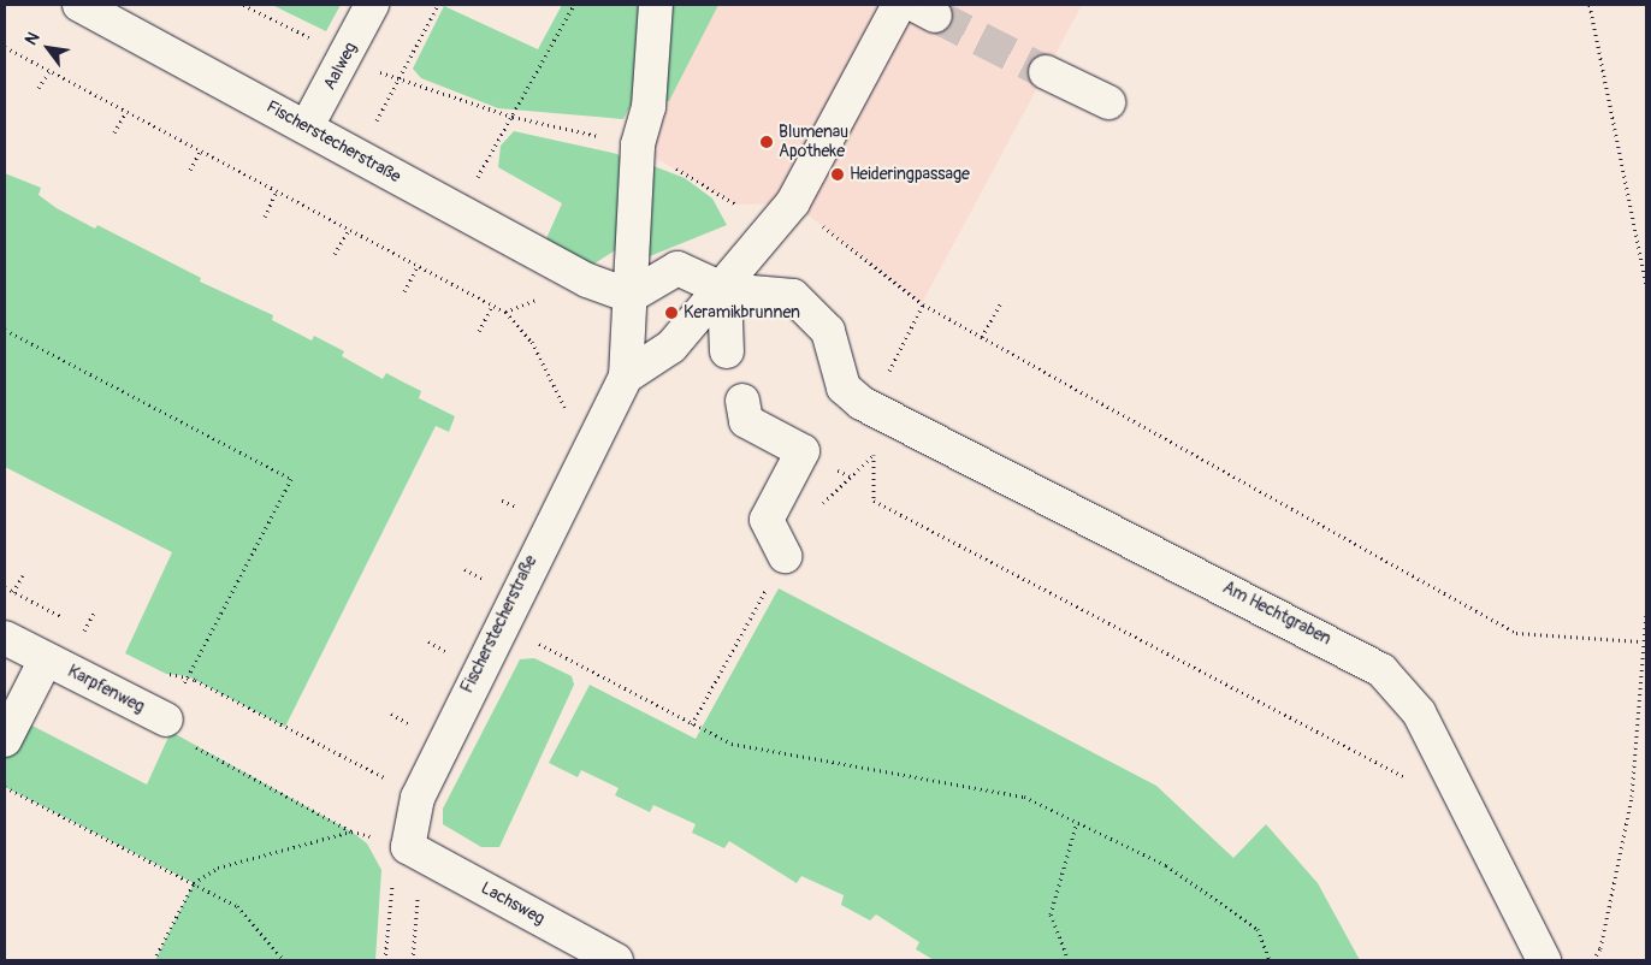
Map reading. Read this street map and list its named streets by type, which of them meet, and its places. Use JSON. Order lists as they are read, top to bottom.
{
  "streets": {
    "street": [
      "Aalweg",
      "Fischerstecherstraße",
      "Am Hechtgraben",
      "Karpfenweg",
      "Lachsweg"
    ]
  },
  "crossings": [
    ["Aalweg", "Fischerstecherstraße"],
    ["Fischerstecherstraße", "Lachsweg"]
  ],
  "places": ["Blumenau Apotheke", "Heideringpassage", "Keramikbrunnen"],
  "north": "top left"
}
